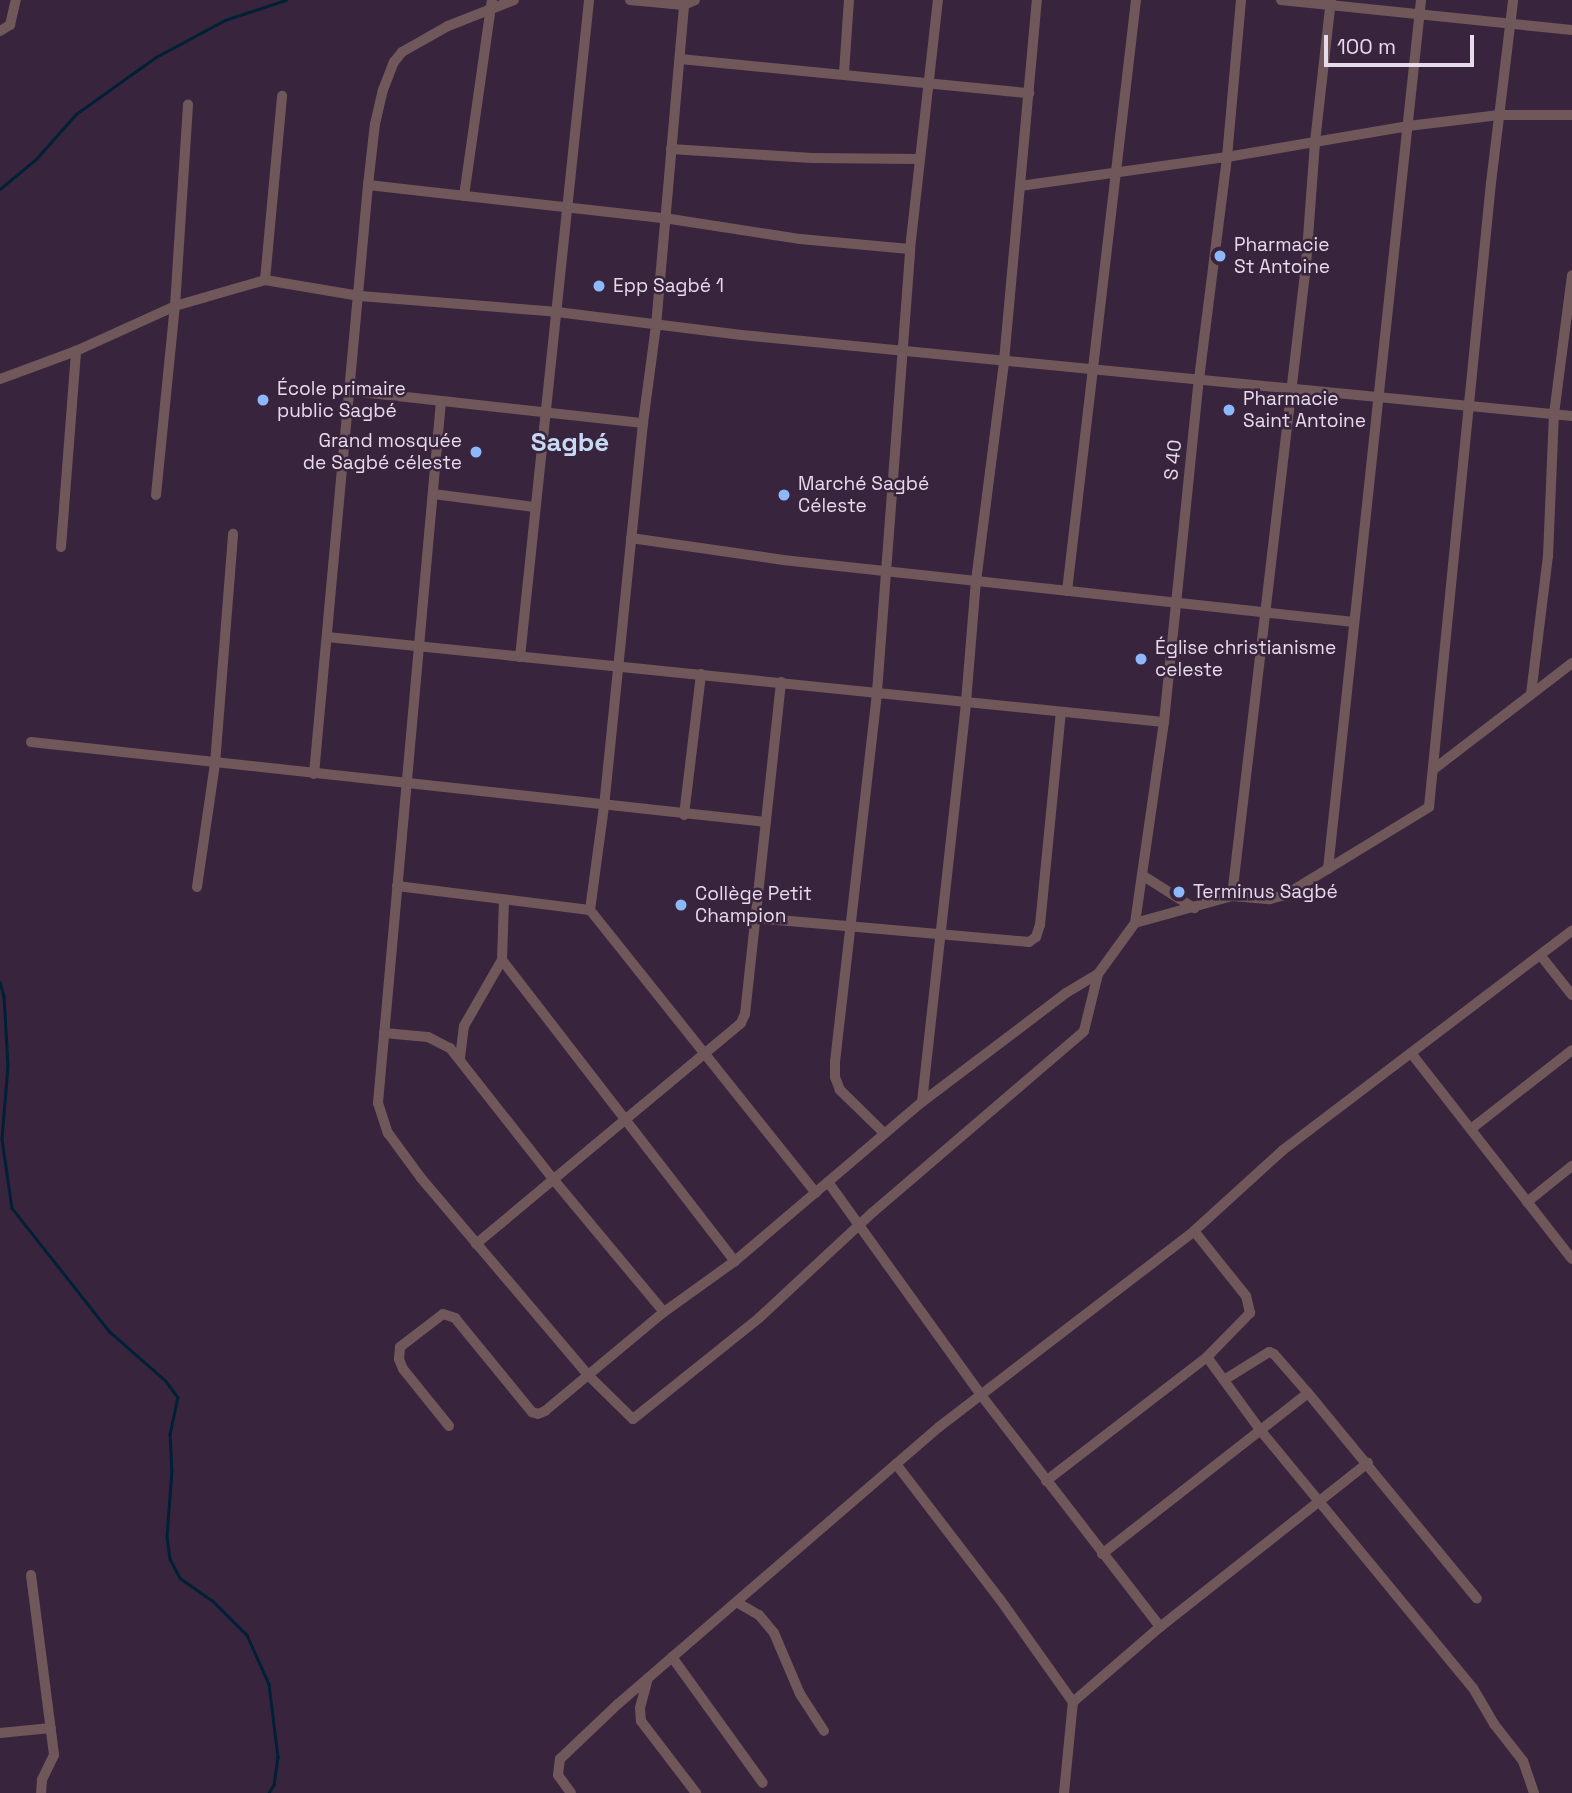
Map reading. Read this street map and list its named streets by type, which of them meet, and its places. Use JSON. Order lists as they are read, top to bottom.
{
  "streets": {
    "street": ["S 40"]
  },
  "districts": ["Sagbé"],
  "places": [
    "Pharmacie St Antoine",
    "Epp Sagbé 1",
    "École primaire public Sagbé",
    "Pharmacie Saint Antoine",
    "Grand mosquée de Sagbé céleste",
    "Marché Sagbé Céleste",
    "Église christianisme celeste",
    "Terminus Sagbé",
    "Collège Petit Champion"
  ],
  "scale_bar": "100 m"
}
